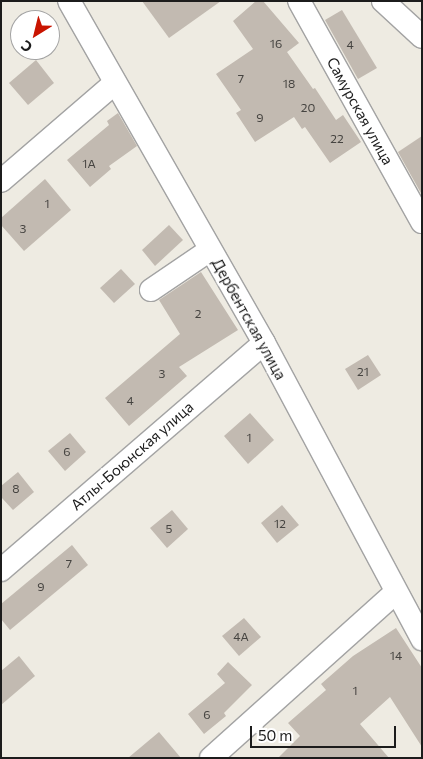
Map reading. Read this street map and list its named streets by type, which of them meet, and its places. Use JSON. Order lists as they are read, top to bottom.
{
  "streets": {
    "street": ["Самурская улица", "Дербентская улица", "Атлы-Боюнская улица"]
  },
  "crossings": [
    ["Дербентская улица", "Атлы-Боюнская улица"]
  ],
  "house_numbers": [
    "16",
    "4",
    "7",
    "18",
    "20",
    "9",
    "22",
    "1А",
    "1",
    "3",
    "2",
    "21",
    "3",
    "4",
    "1",
    "6",
    "8",
    "12",
    "5",
    "7",
    "9",
    "4А",
    "14",
    "1",
    "6"
  ],
  "scale_bar": "50 m",
  "north": "bottom left"
}
